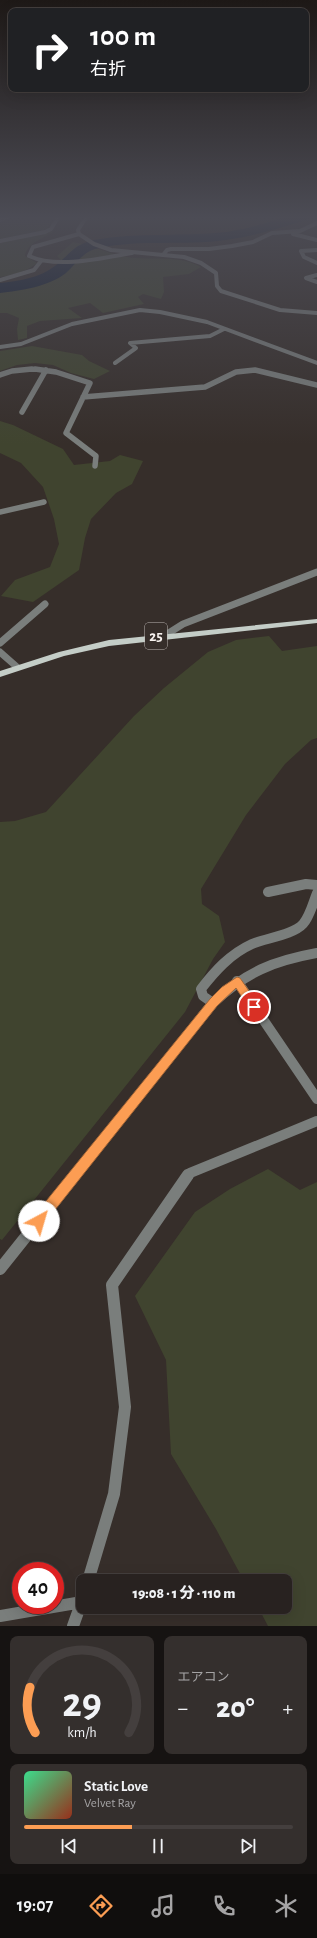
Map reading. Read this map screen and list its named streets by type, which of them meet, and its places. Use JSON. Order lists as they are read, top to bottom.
{
  "streets": {
    "main road": ["25"]
  },
  "page": {
    "turn": ["100 m", "右折"],
    "limit": "40",
    "trip": "19:08 · 1 分 · 110 m",
    "tile": "エアコン",
    "heat": ["−", "20°", "+"],
    "song": ["Static Love", "Velvet Ray"],
    "tabs": "19:07",
    "gauge": ["29", "km/h"]
  }
}
